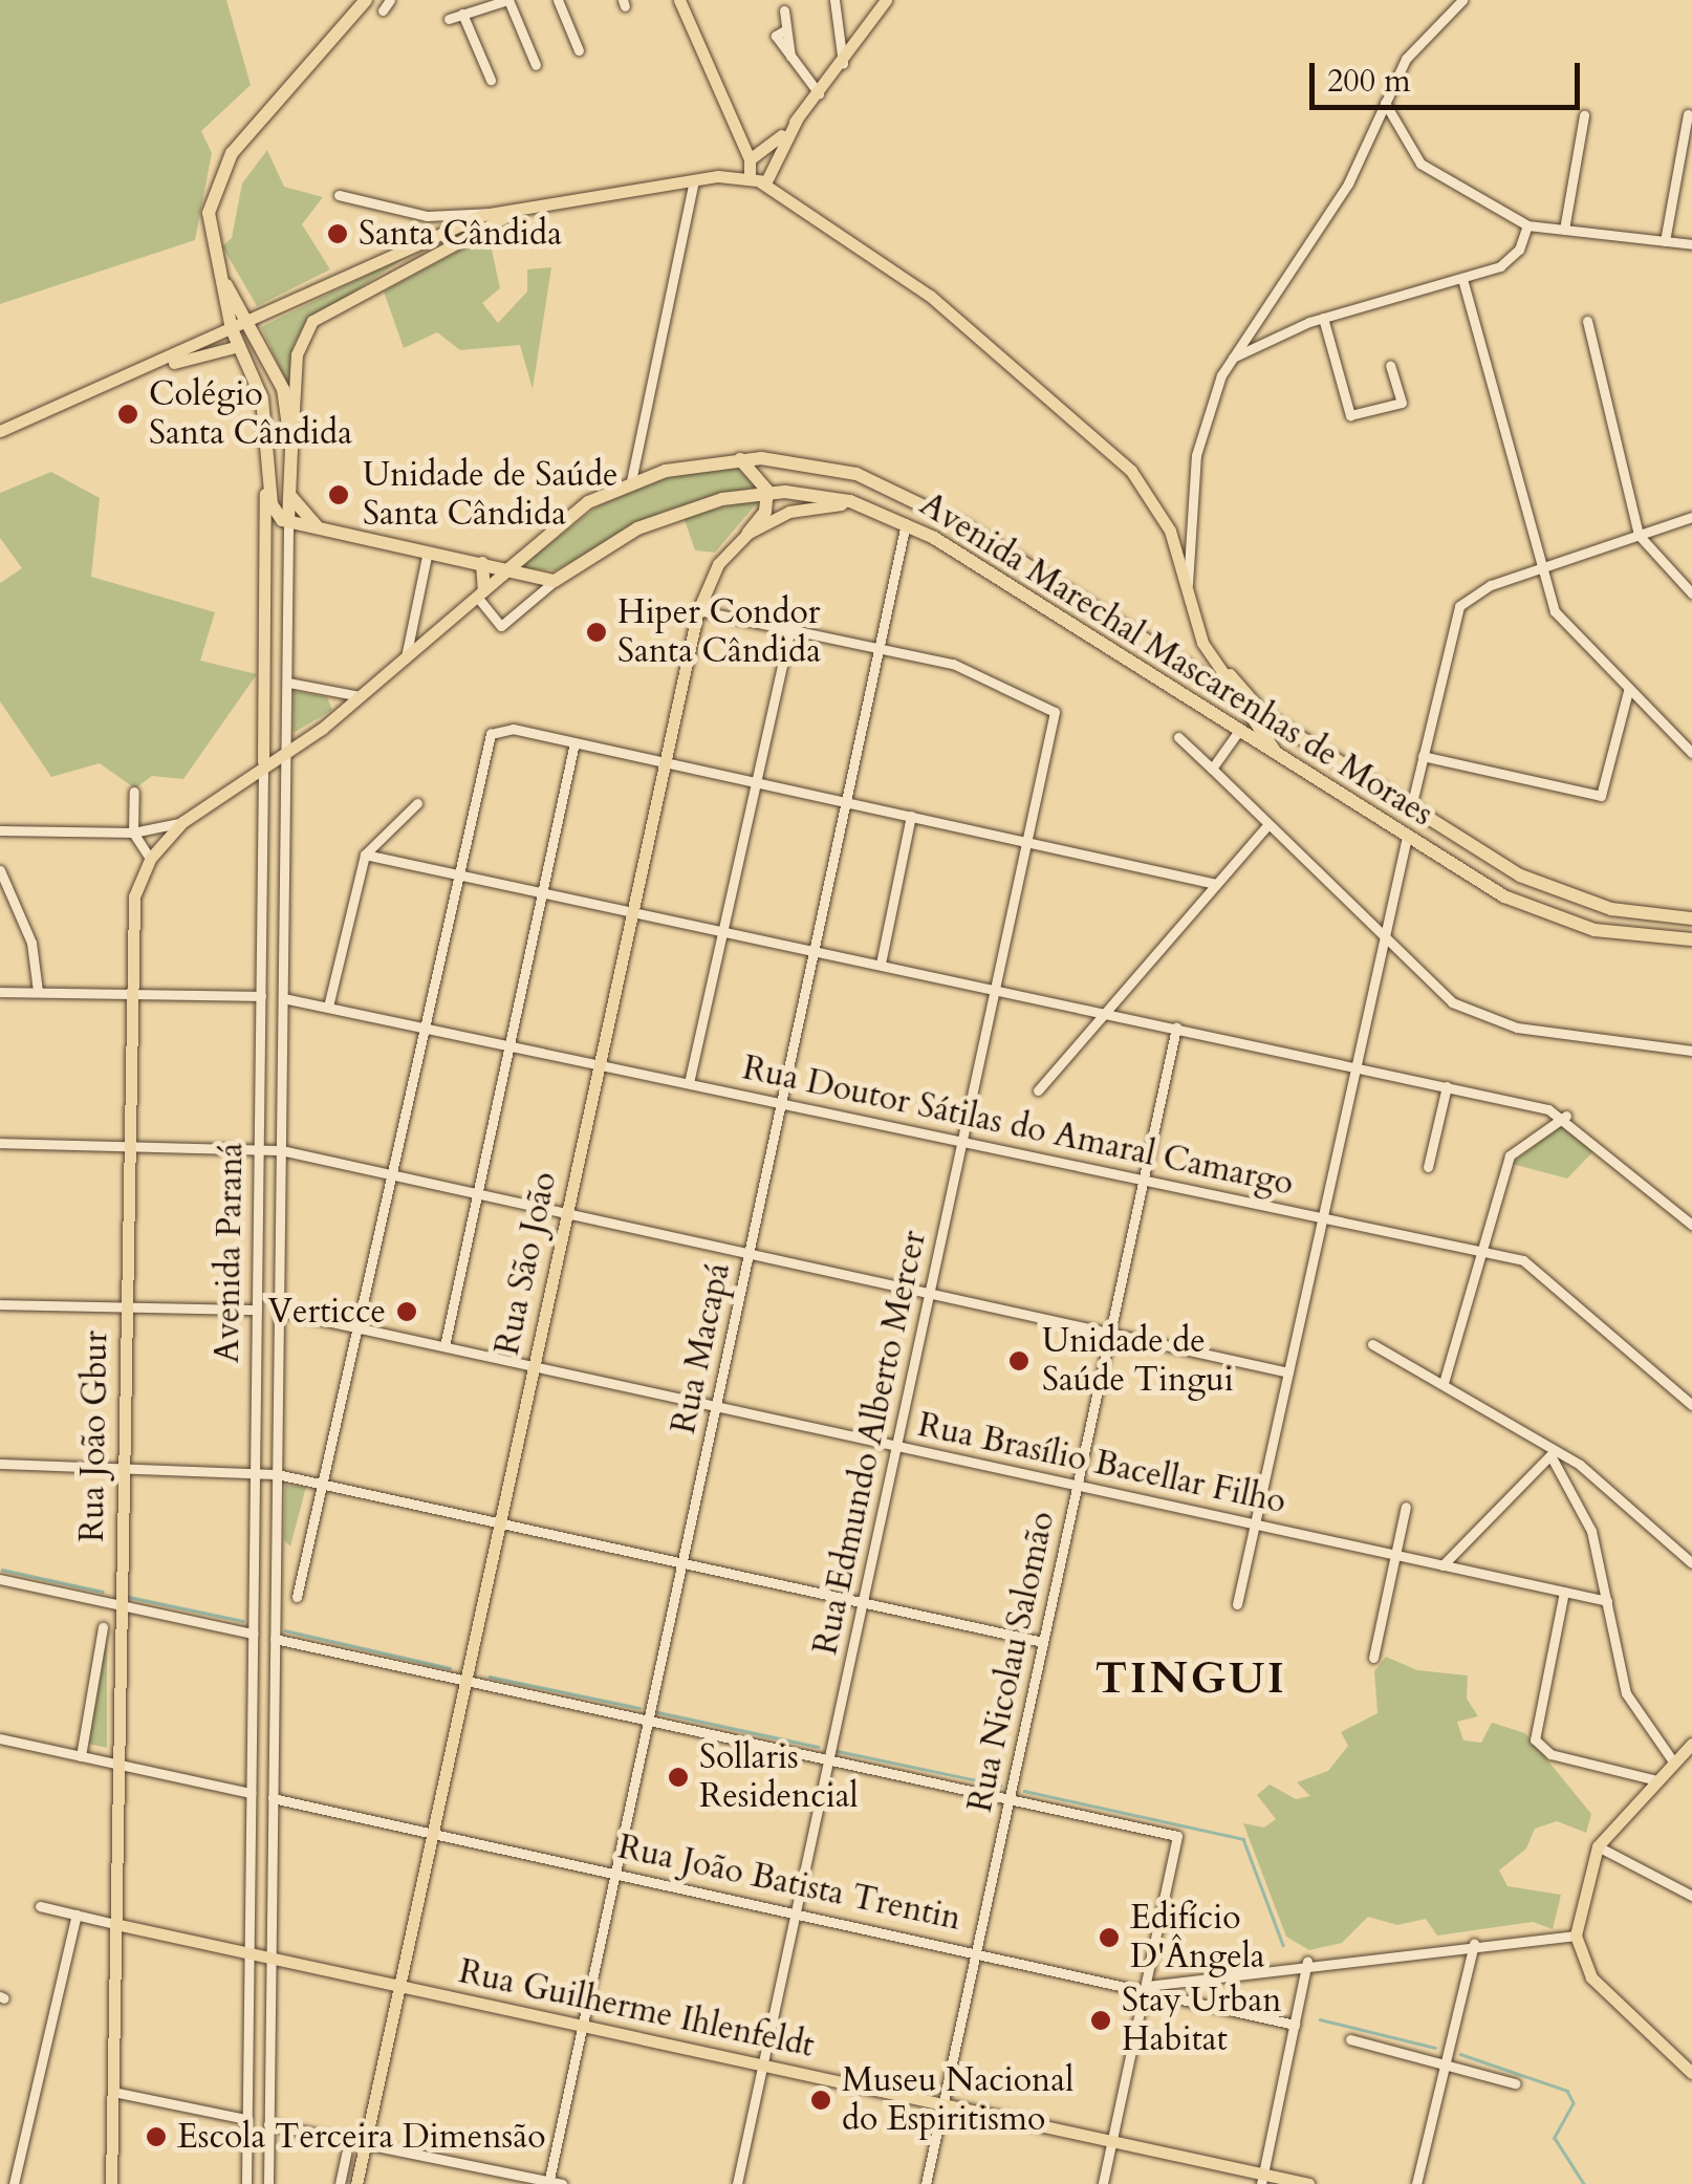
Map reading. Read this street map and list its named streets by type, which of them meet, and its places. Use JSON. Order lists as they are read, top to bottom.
{
  "streets": {
    "highway": ["Avenida Marechal Mascarenhas de Moraes", "Avenida Paraná"],
    "main road": ["Rua São João", "Rua João Gbur", "Rua Guilherme Ihlenfeldt"],
    "street": [
      "Rua Doutor Sátilas do Amaral Camargo",
      "Rua Macapá",
      "Rua Edmundo Alberto Mercer",
      "Rua Brasílio Bacellar Filho",
      "Rua Nicolau Salomão",
      "Rua João Batista Trentin"
    ]
  },
  "crossings": [
    ["Avenida Marechal Mascarenhas de Moraes", "Avenida Paraná"],
    ["Avenida Marechal Mascarenhas de Moraes", "Rua São João"],
    ["Avenida Marechal Mascarenhas de Moraes", "Rua Macapá"],
    ["Avenida Marechal Mascarenhas de Moraes", "Rua João Gbur"],
    ["Rua Doutor Sátilas do Amaral Camargo", "Avenida Paraná"],
    ["Rua Doutor Sátilas do Amaral Camargo", "Rua São João"],
    ["Rua Doutor Sátilas do Amaral Camargo", "Rua Macapá"],
    ["Rua Doutor Sátilas do Amaral Camargo", "Rua Edmundo Alberto Mercer"],
    ["Rua Doutor Sátilas do Amaral Camargo", "Rua Nicolau Salomão"],
    ["Avenida Paraná", "Rua João Gbur"],
    ["Avenida Paraná", "Rua Brasílio Bacellar Filho"],
    ["Avenida Paraná", "Rua João Batista Trentin"],
    ["Avenida Paraná", "Rua Guilherme Ihlenfeldt"],
    ["Rua São João", "Rua Brasílio Bacellar Filho"],
    ["Rua São João", "Rua João Batista Trentin"],
    ["Rua São João", "Rua Guilherme Ihlenfeldt"],
    ["Rua Macapá", "Rua Edmundo Alberto Mercer"],
    ["Rua Macapá", "Rua Brasílio Bacellar Filho"],
    ["Rua Macapá", "Rua João Batista Trentin"],
    ["Rua Macapá", "Rua Guilherme Ihlenfeldt"],
    ["Rua João Gbur", "Rua Guilherme Ihlenfeldt"],
    ["Rua Edmundo Alberto Mercer", "Rua Brasílio Bacellar Filho"],
    ["Rua Edmundo Alberto Mercer", "Rua João Batista Trentin"],
    ["Rua Edmundo Alberto Mercer", "Rua Guilherme Ihlenfeldt"],
    ["Rua Brasílio Bacellar Filho", "Rua Nicolau Salomão"],
    ["Rua Nicolau Salomão", "Rua João Batista Trentin"],
    ["Rua Nicolau Salomão", "Rua Guilherme Ihlenfeldt"]
  ],
  "districts": ["TINGUI"],
  "places": [
    "Santa Cândida",
    "Colégio Santa Cândida",
    "Unidade de Saúde Santa Cândida",
    "Hiper Condor Santa Cândida",
    "Verticce",
    "Unidade de Saúde Tingui",
    "Sollaris Residencial",
    "Edifício D'Ângela",
    "Stay Urban Habitat",
    "Museu Nacional do Espiritismo",
    "Escola Terceira Dimensão"
  ],
  "scale_bar": "200 m"
}
